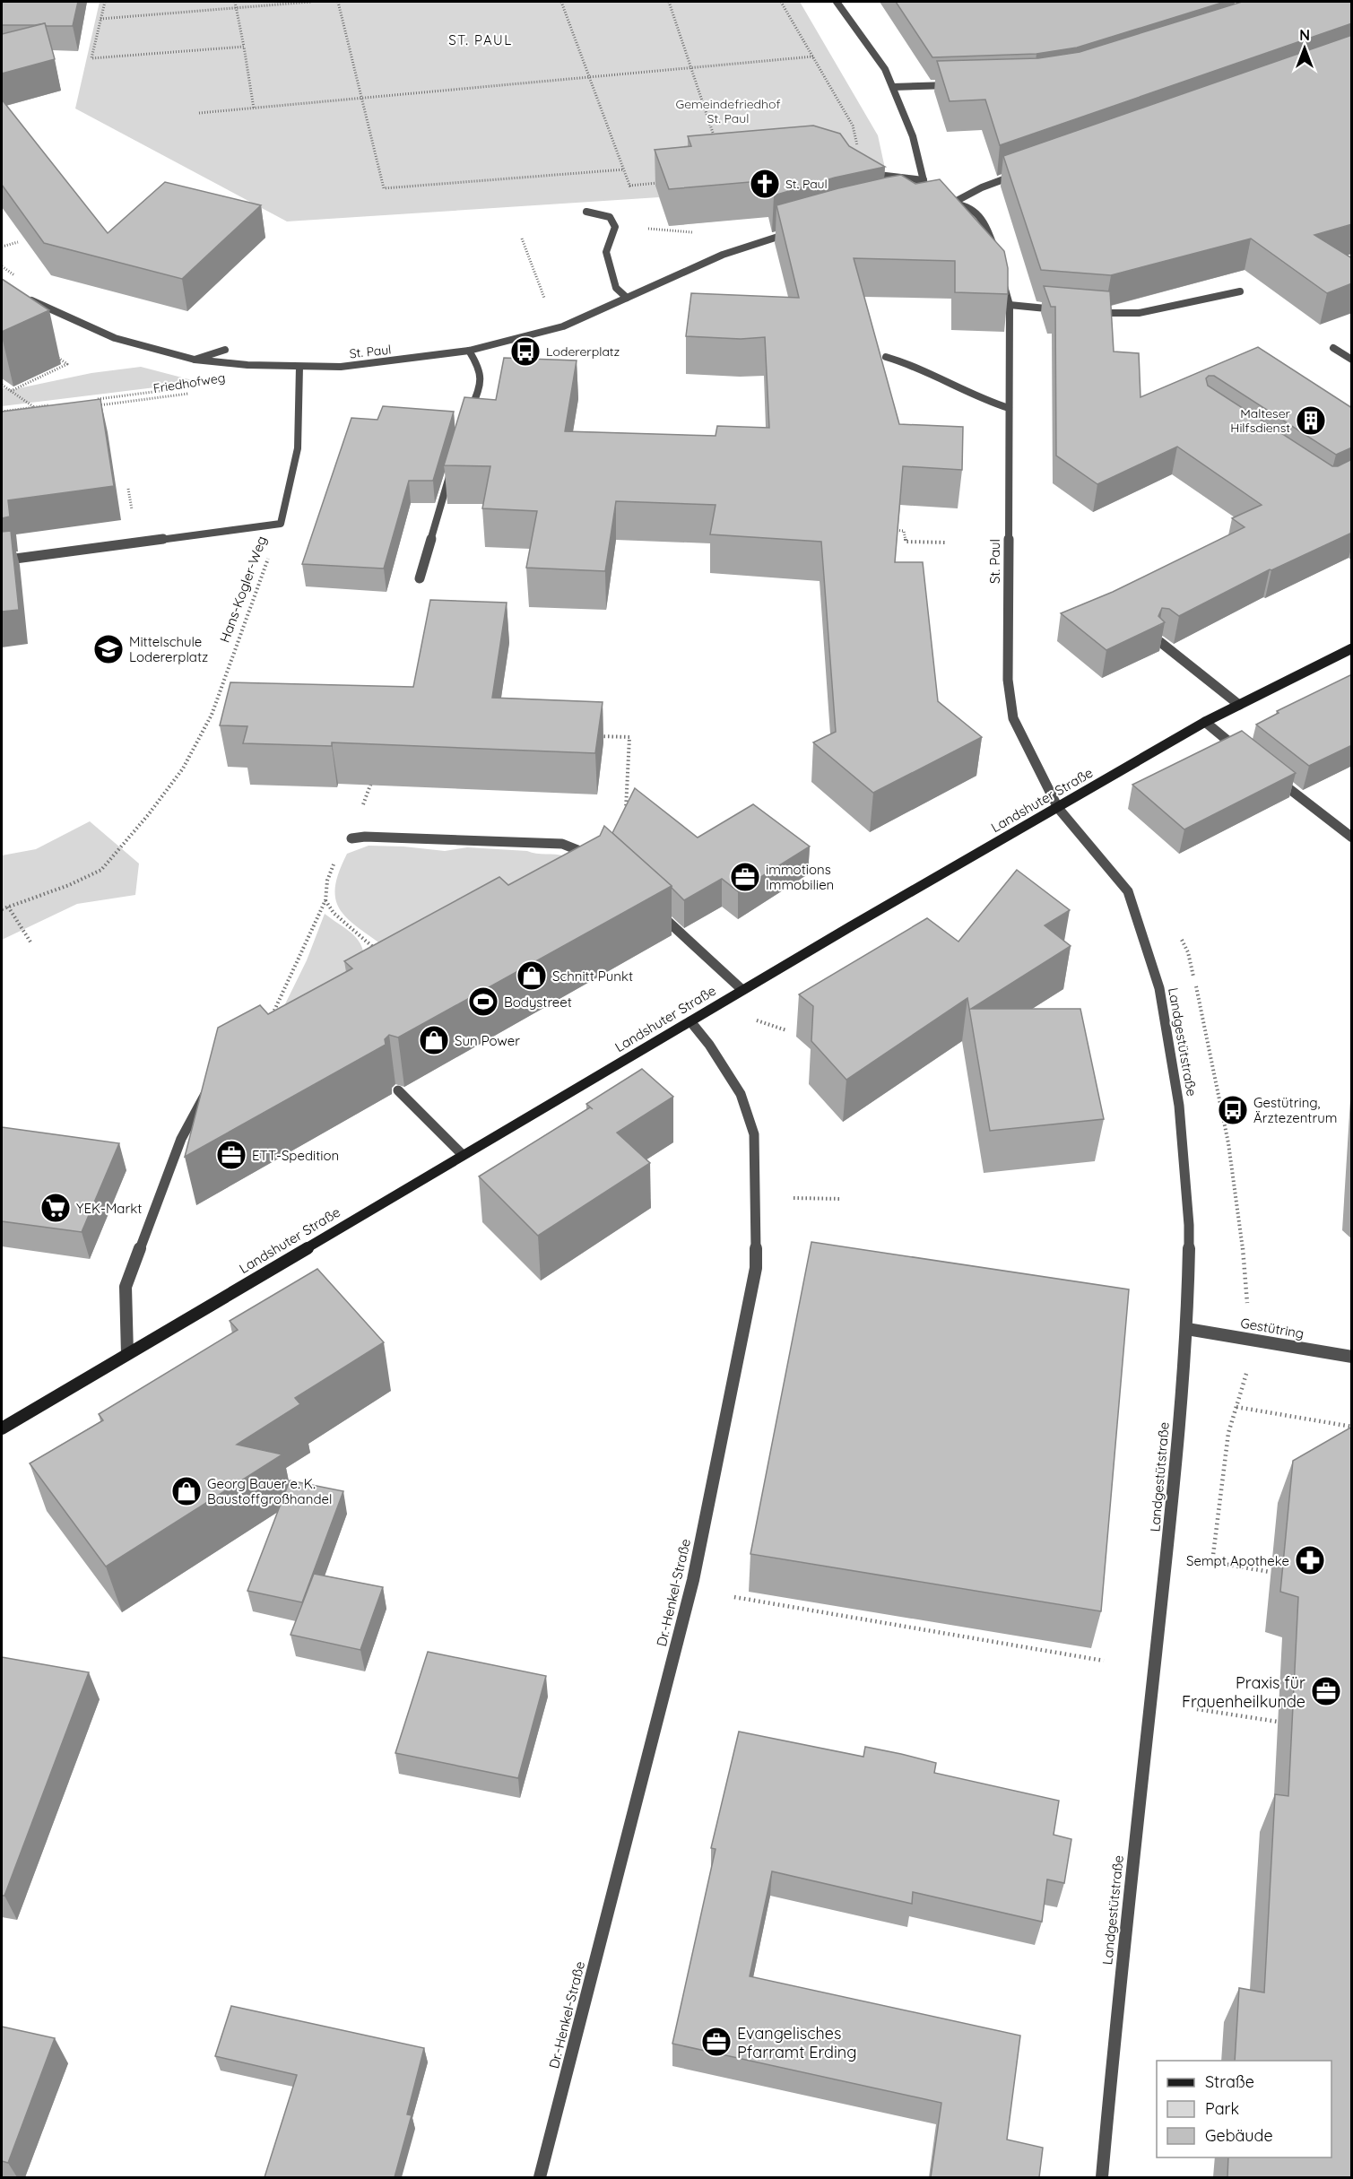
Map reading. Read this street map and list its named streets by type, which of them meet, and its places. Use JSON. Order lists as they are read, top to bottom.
{
  "streets": {
    "street": [
      "St. Paul",
      "Hans-Kogler-Weg",
      "Landshuter Straße",
      "Landgestütstraße",
      "Gestütring",
      "Dr.-Henkel-Straße"
    ],
    "path": ["Friedhofweg"]
  },
  "crossings": [
    ["St. Paul", "Hans-Kogler-Weg"],
    ["St. Paul", "Landshuter Straße"],
    ["St. Paul", "Landgestütstraße"],
    ["Landshuter Straße", "Landgestütstraße"],
    ["Landshuter Straße", "Dr.-Henkel-Straße"],
    ["Landgestütstraße", "Gestütring"]
  ],
  "districts": ["ST. PAUL"],
  "parks": ["Gemeindefriedhof St. Paul"],
  "places": {
    "church": ["St. Paul"],
    "bus stop": ["Lodererplatz", "Gestütring, Ärztezentrum"],
    "building": ["Malteser Hilfsdienst"],
    "school or university": ["Mittelschule Lodererplatz"],
    "office": [
      "immotions Immobilien",
      "ETT-Spedition",
      "Praxis für Frauenheilkunde",
      "Evangelisches Pfarramt Erding"
    ],
    "shop": ["Schnitt Punkt", "Sun Power", "Georg Bauer e. K. Baustoffgroßhandel"],
    "sports": ["Bodystreet"],
    "supermarket": ["YEK-Markt"],
    "pharmacy": ["Sempt Apotheke"]
  },
  "legend": ["Straße", "Park", "Gebäude"],
  "north": "top"
}
